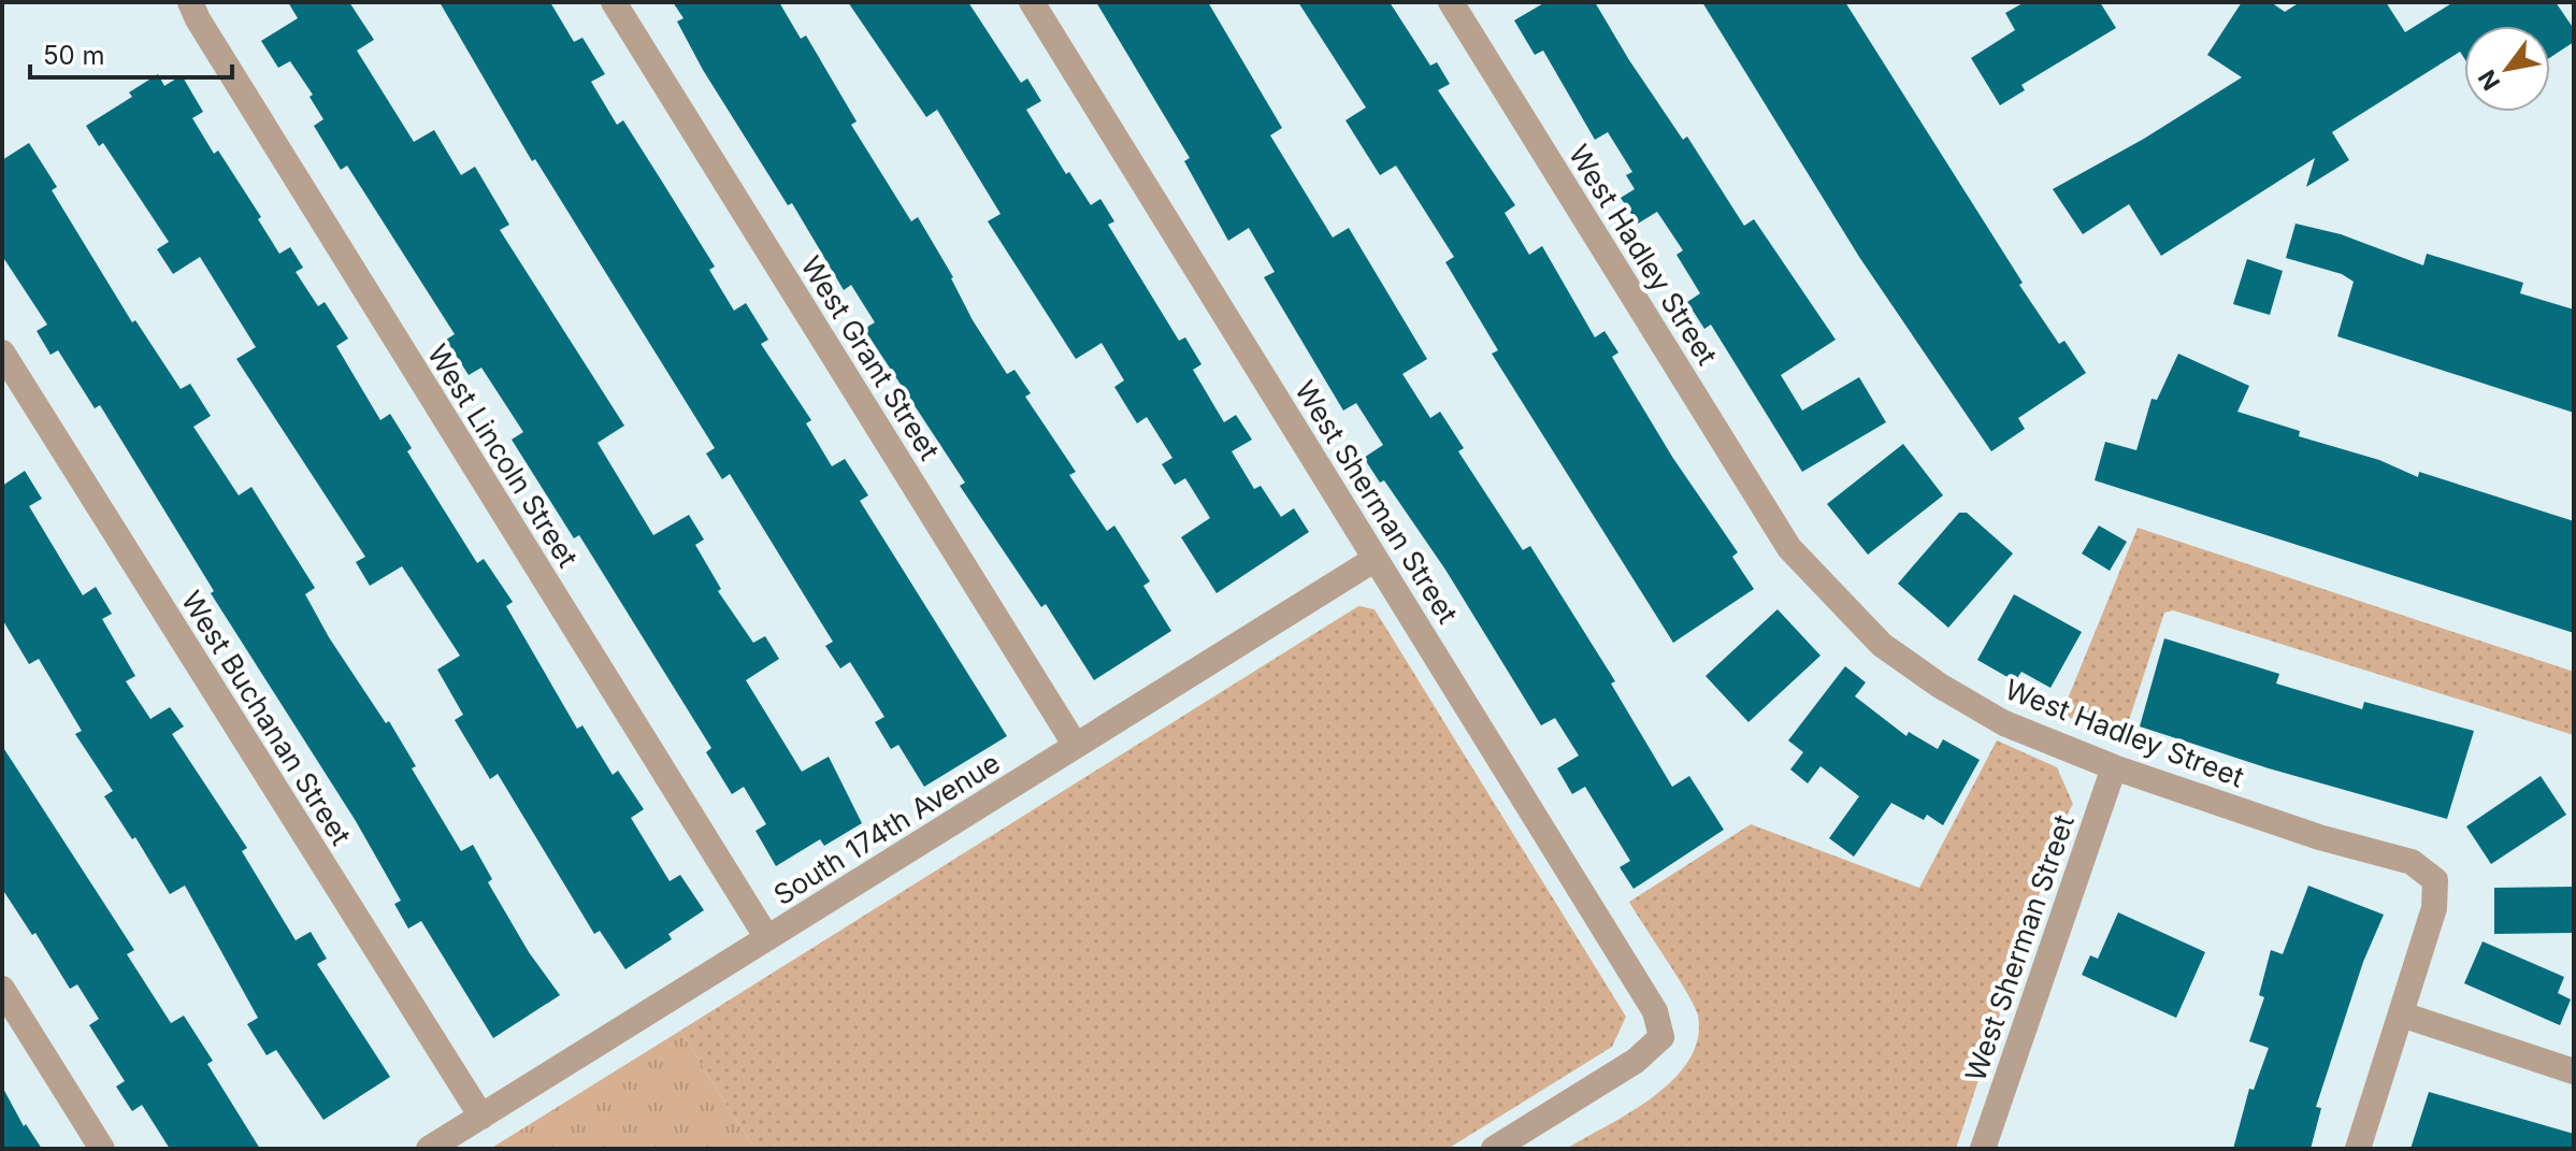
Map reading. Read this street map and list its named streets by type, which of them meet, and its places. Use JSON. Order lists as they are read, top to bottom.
{
  "streets": {
    "street": [
      "West Hadley Street",
      "West Grant Street",
      "West Lincoln Street",
      "West Sherman Street",
      "West Buchanan Street",
      "South 174th Avenue"
    ]
  },
  "crossings": [
    ["West Hadley Street", "West Sherman Street"],
    ["West Grant Street", "South 174th Avenue"],
    ["West Lincoln Street", "South 174th Avenue"],
    ["West Sherman Street", "South 174th Avenue"],
    ["West Buchanan Street", "South 174th Avenue"]
  ],
  "scale_bar": "50 m",
  "north": "bottom left"
}
